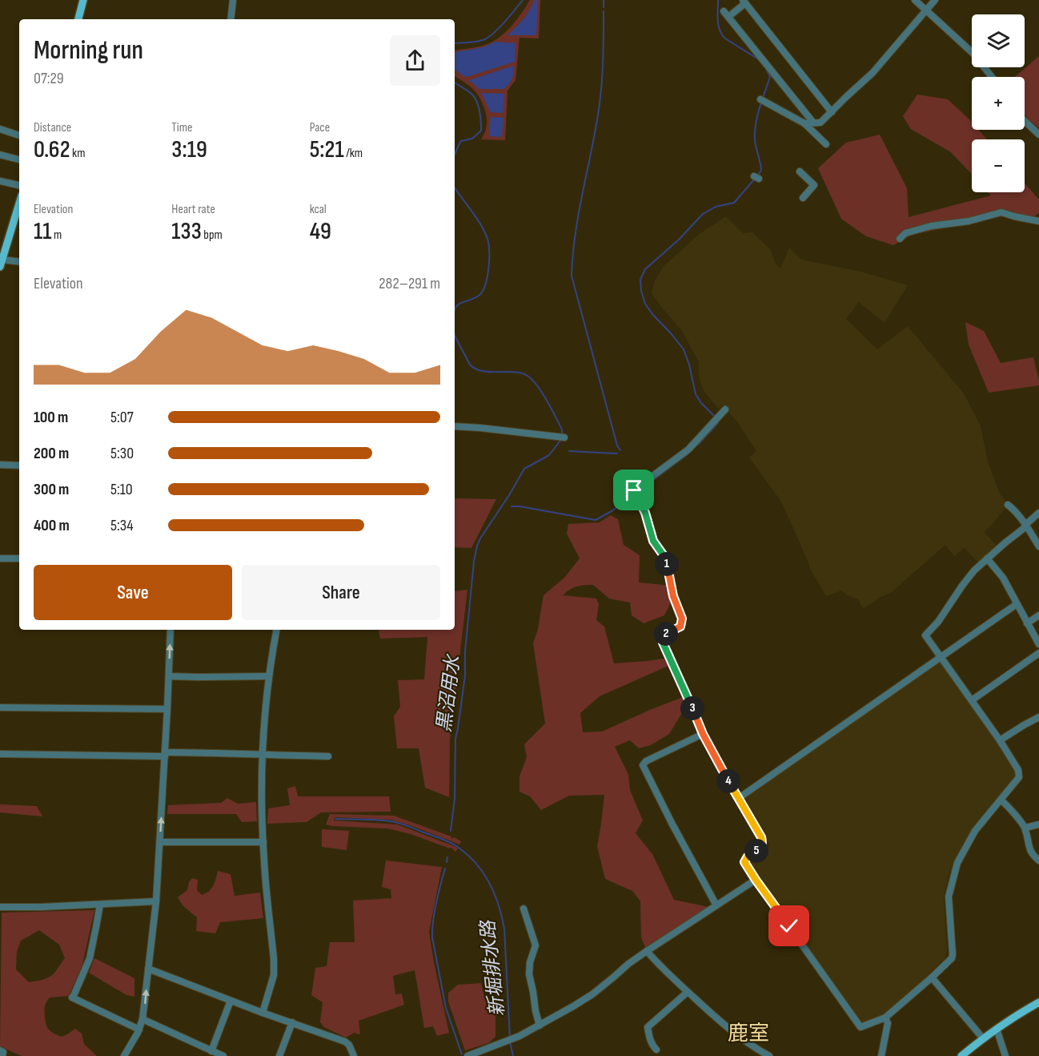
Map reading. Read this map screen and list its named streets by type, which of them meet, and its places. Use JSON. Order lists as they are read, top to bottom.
{
  "districts": ["鹿室"],
  "water": ["黒沼用水", "新堀排水路"],
  "page": {
    "map_buttons": ["+", "−"],
    "heading": ["Morning run", "07:29"],
    "stats": [
      ["Distance", "0.62 km"],
      ["Time", "3:19"],
      ["Pace", "5:21 /km"],
      ["Elevation", "11 m"],
      ["Heart rate", "133 bpm"],
      ["kcal", "49"]
    ],
    "chart": ["Elevation", "282–291 m"],
    "list": [
      {
        "name": "100 m",
        "note": "5:07"
      },
      {
        "name": "200 m",
        "note": "5:30"
      },
      {
        "name": "300 m",
        "note": "5:10"
      },
      {
        "name": "400 m",
        "note": "5:34"
      }
    ],
    "pins": [
      "1",
      "2",
      "3",
      "4",
      "5"
    ],
    "buttons": ["Save", "Share"]
  }
}
